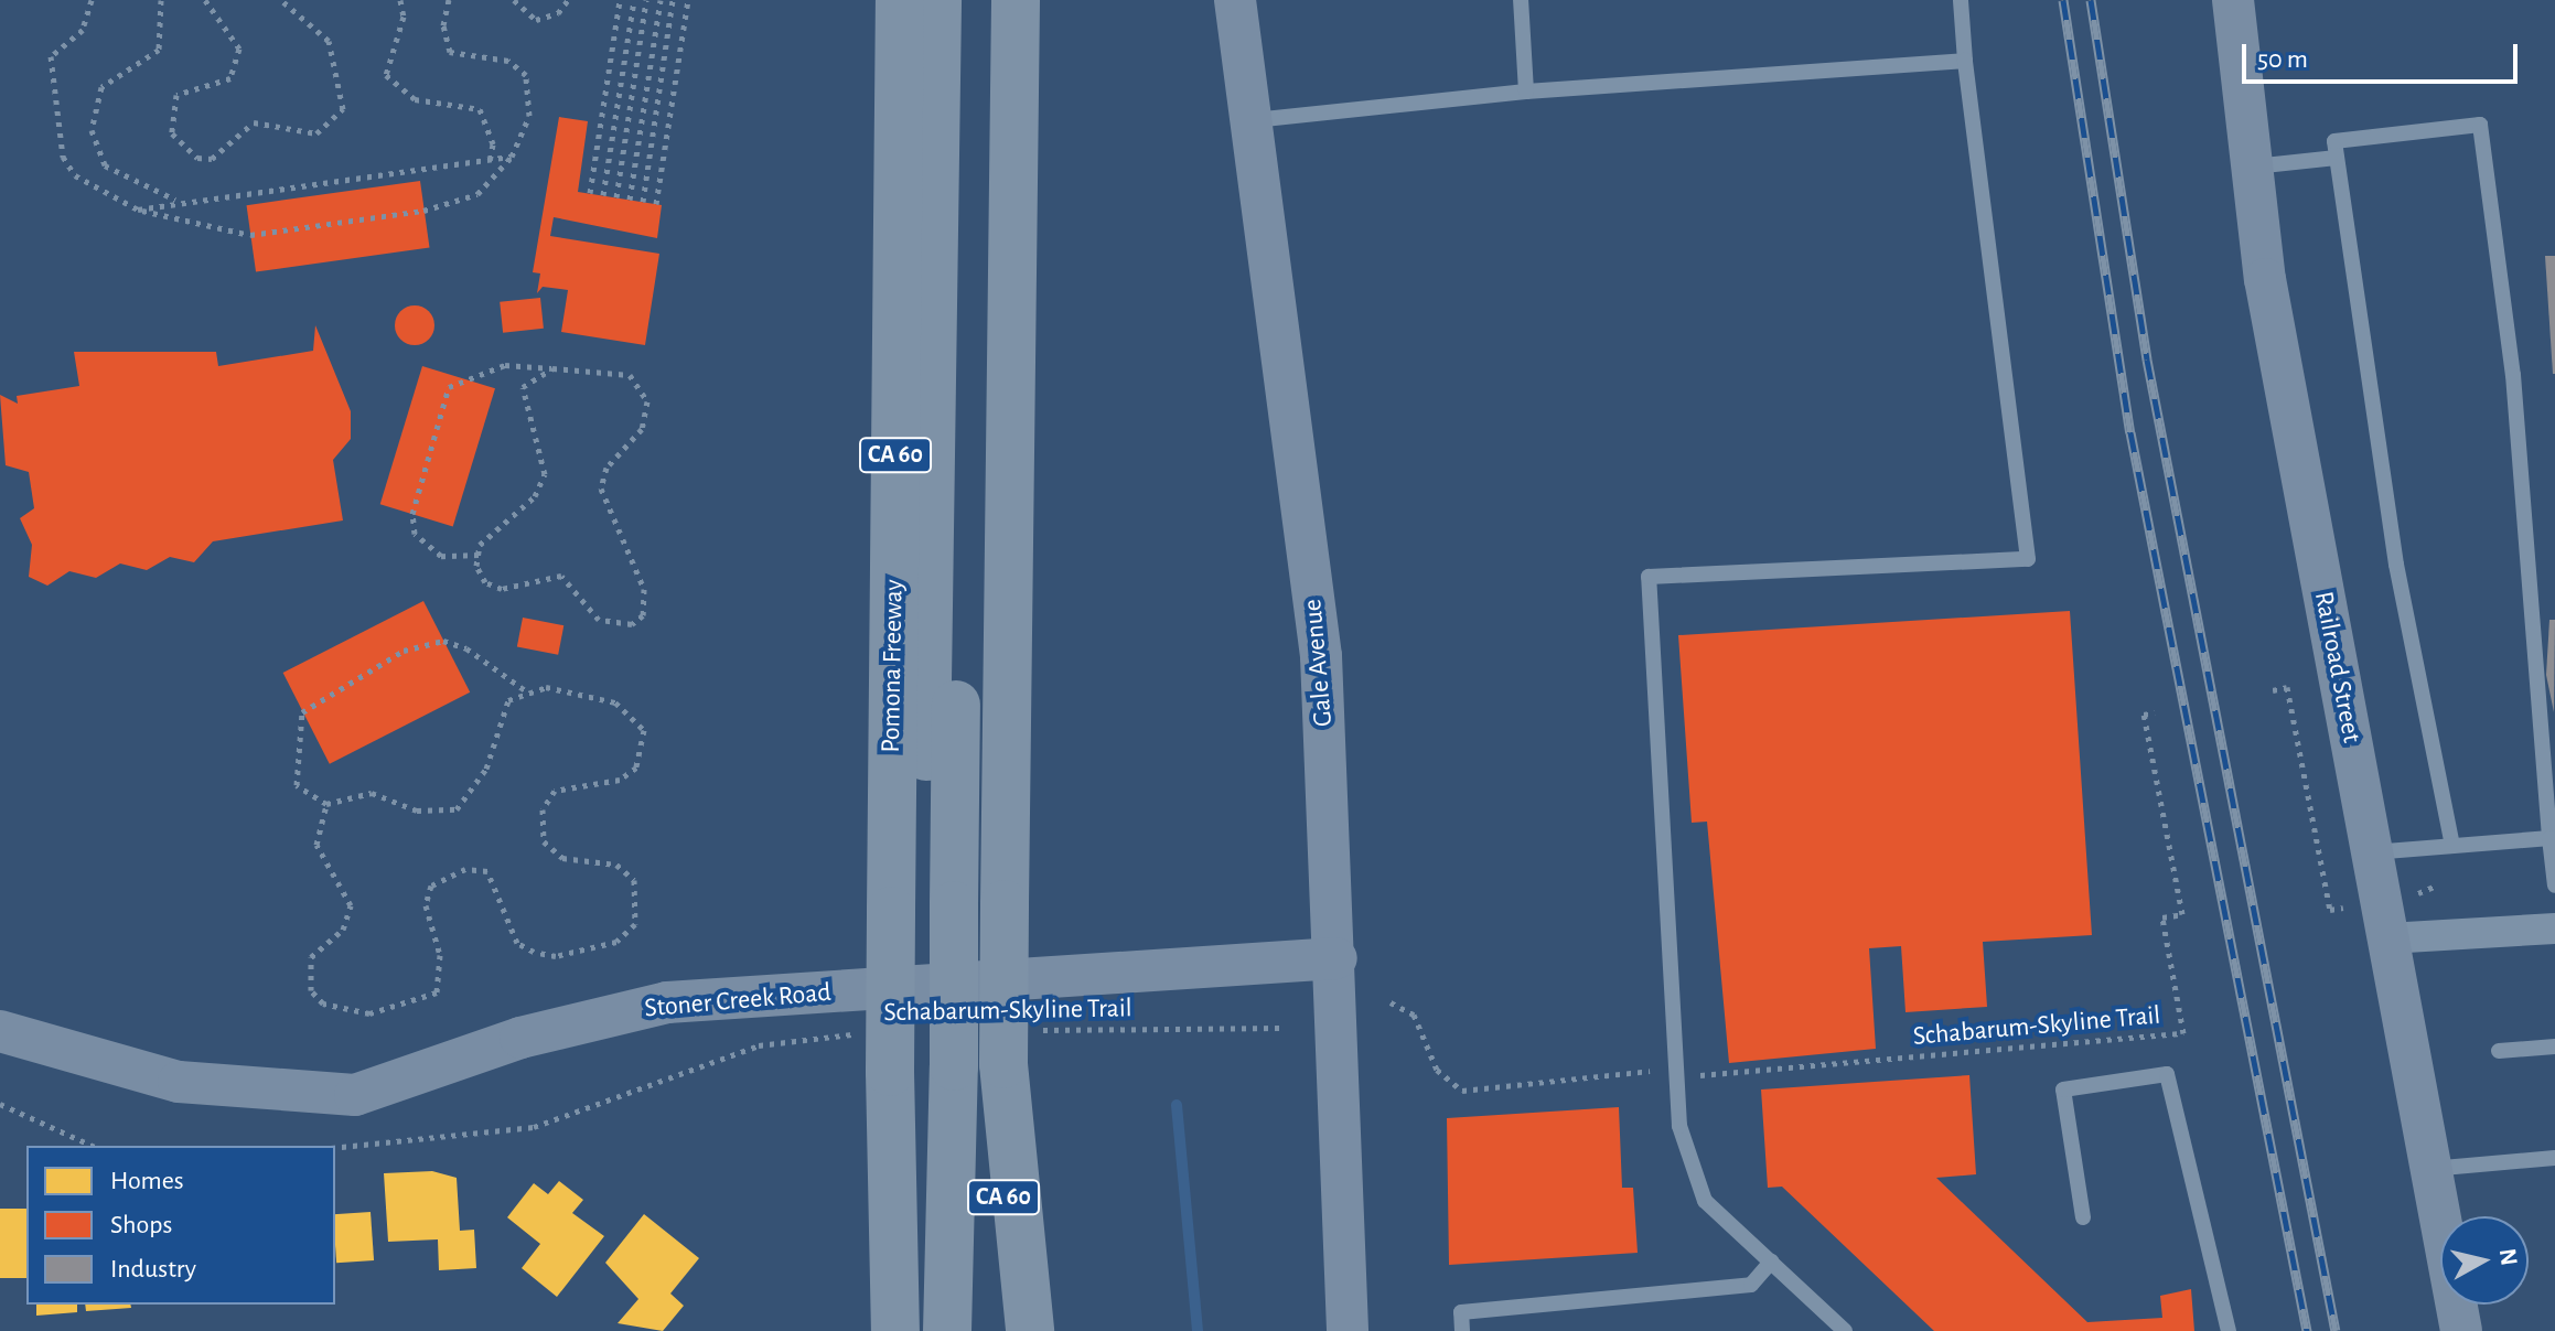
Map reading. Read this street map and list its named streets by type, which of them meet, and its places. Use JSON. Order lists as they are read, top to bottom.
{
  "streets": {
    "highway": ["CA 60", "Pomona Freeway"],
    "street": ["Gale Avenue", "Railroad Street", "Stoner Creek Road"],
    "path": ["Schabarum-Skyline Trail"]
  },
  "crossings": [
    ["CA 60", "Schabarum-Skyline Trail"],
    ["Gale Avenue", "Stoner Creek Road"],
    ["Pomona Freeway", "Schabarum-Skyline Trail"]
  ],
  "legend": ["Homes", "Shops", "Industry"],
  "scale_bar": "50 m",
  "north": "right"
}
